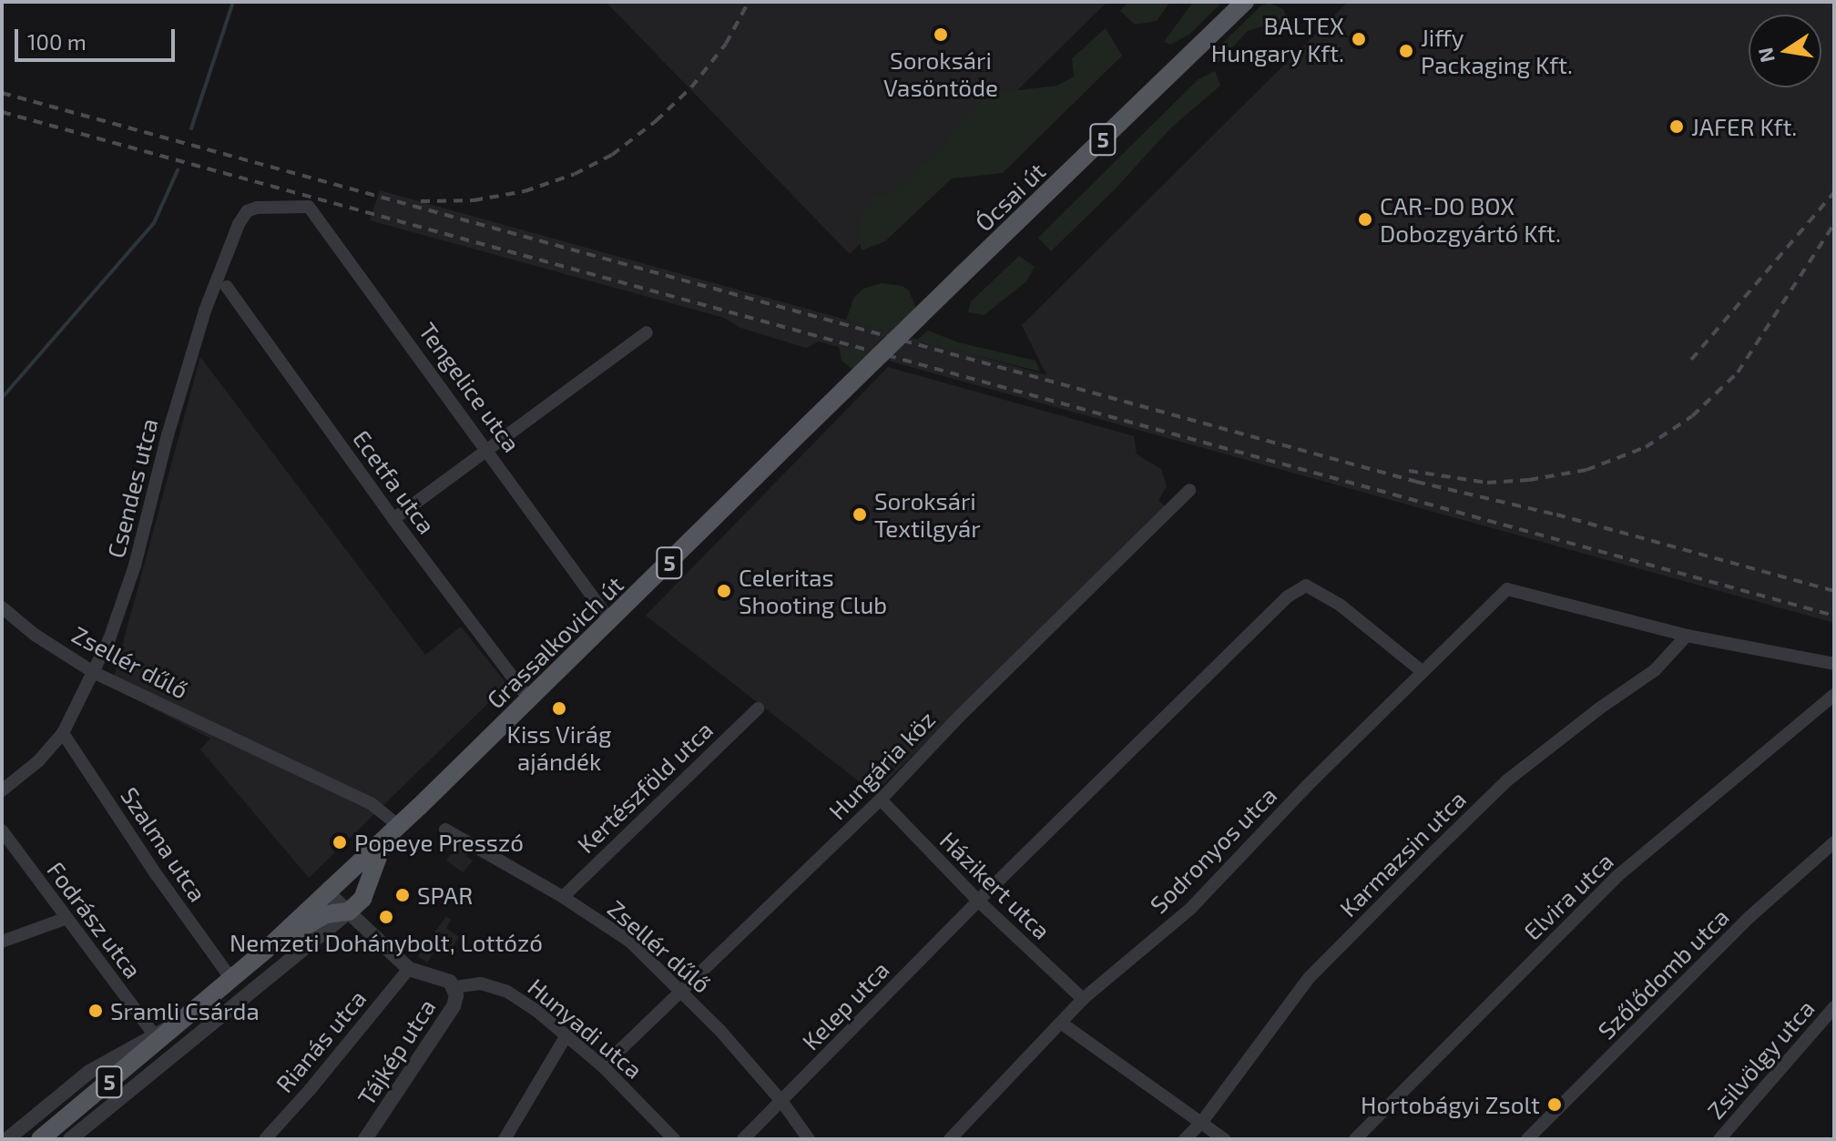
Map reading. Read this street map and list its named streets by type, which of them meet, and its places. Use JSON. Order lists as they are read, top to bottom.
{
  "streets": {
    "main road": ["5", "Ócsai út", "Grassalkovich út"],
    "street": [
      "Tengelice utca",
      "Ecetfa utca",
      "Csendes utca",
      "Zsellér dűlő",
      "Hungária köz",
      "Kertészföld utca",
      "Szalma utca",
      "Sodronyos utca",
      "Karmazsin utca",
      "Házikert utca",
      "Elvira utca",
      "Fodrász utca",
      "Szőlődomb utca",
      "Kelep utca",
      "Hunyadi utca",
      "Rianás utca",
      "Tájkép utca",
      "Zsilvölgy utca"
    ]
  },
  "crossings": [
    ["Ócsai út", "Grassalkovich út"],
    ["Tengelice utca", "Csendes utca"],
    ["Ecetfa utca", "Grassalkovich út"],
    ["Csendes utca", "Zsellér dűlő"],
    ["Csendes utca", "Szalma utca"],
    ["Grassalkovich út", "Zsellér dűlő"],
    ["Grassalkovich út", "Szalma utca"],
    ["Grassalkovich út", "Fodrász utca"],
    ["Zsellér dűlő", "Hungária köz"],
    ["Zsellér dűlő", "Kertészföld utca"],
    ["Zsellér dűlő", "Kelep utca"],
    ["Hungária köz", "Házikert utca"],
    ["Hungária köz", "Hunyadi utca"],
    ["Sodronyos utca", "Karmazsin utca"],
    ["Sodronyos utca", "Házikert utca"],
    ["Sodronyos utca", "Kelep utca"],
    ["Házikert utca", "Kelep utca"],
    ["Hunyadi utca", "Rianás utca"],
    ["Hunyadi utca", "Tájkép utca"]
  ],
  "places": [
    "Soroksári Vasöntöde",
    "BALTEX Hungary Kft.",
    "Jiffy Packaging Kft.",
    "JAFER Kft.",
    "CAR-DO BOX Dobozgyártó Kft.",
    "Soroksári Textilgyár",
    "Celeritas Shooting Club",
    "Kiss Virág ajándék",
    "Popeye Presszó",
    "SPAR",
    "Nemzeti Dohánybolt, Lottózó",
    "Sramli Csárda",
    "Hortobágyi Zsolt"
  ],
  "scale_bar": "100 m",
  "north": "left"
}
